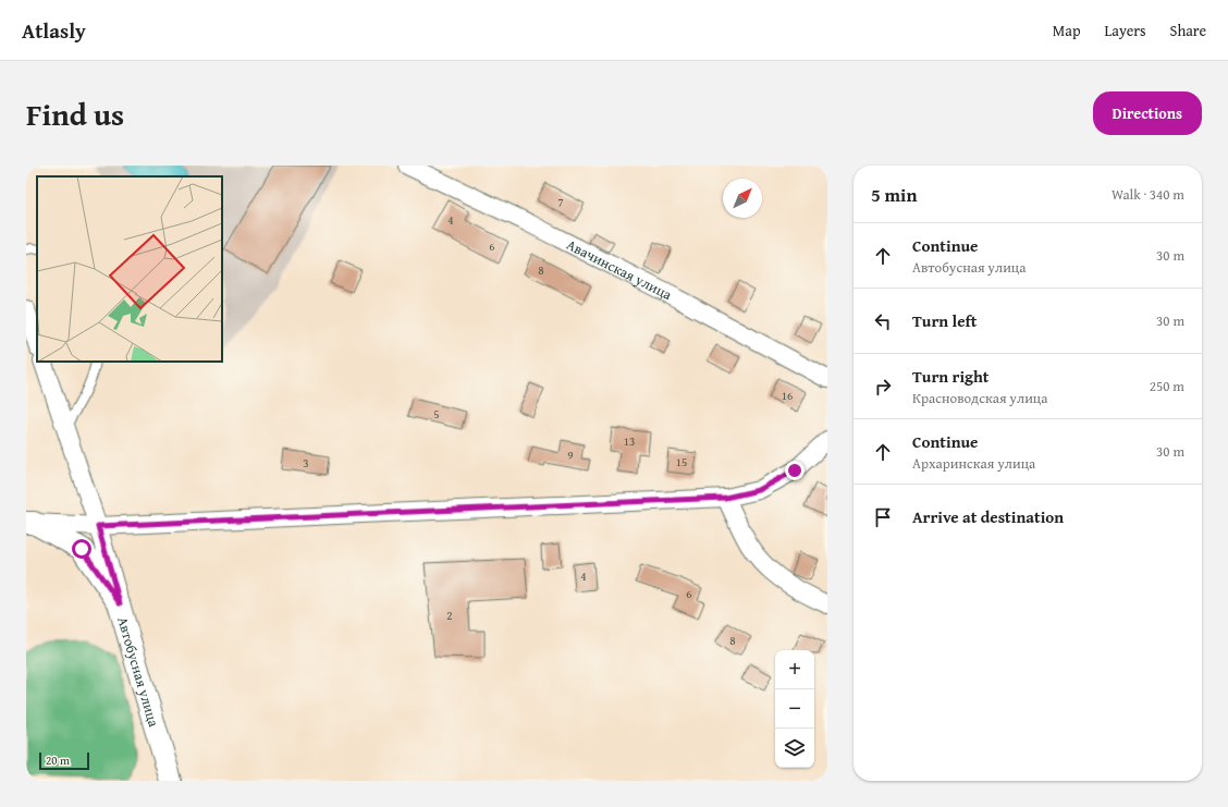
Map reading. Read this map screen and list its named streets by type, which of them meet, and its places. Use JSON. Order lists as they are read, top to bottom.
{
  "streets": {
    "street": ["Авачинская улица", "Автобусная улица"]
  },
  "house_numbers": [
    "7",
    "4",
    "6",
    "8",
    "16",
    "5",
    "13",
    "9",
    "15",
    "3",
    "4",
    "6",
    "2",
    "8"
  ],
  "scale_bar": "20 m",
  "north": "top right",
  "page": {
    "header": "Atlasly",
    "nav": ["Map", "Layers", "Share"],
    "title": "Find us",
    "buttons": "Directions",
    "heading": ["5 min", "Walk · 340 m"],
    "list": [
      ["Continue", "Автобусная улица", "30 m"],
      ["Turn left", "30 m"],
      ["Turn right", "Красноводская улица", "250 m"],
      ["Continue", "Архаринская улица", "30 m"],
      "Arrive at destination"
    ],
    "map_buttons": ["+", "−"],
    "scale": "20 m"
  }
}
